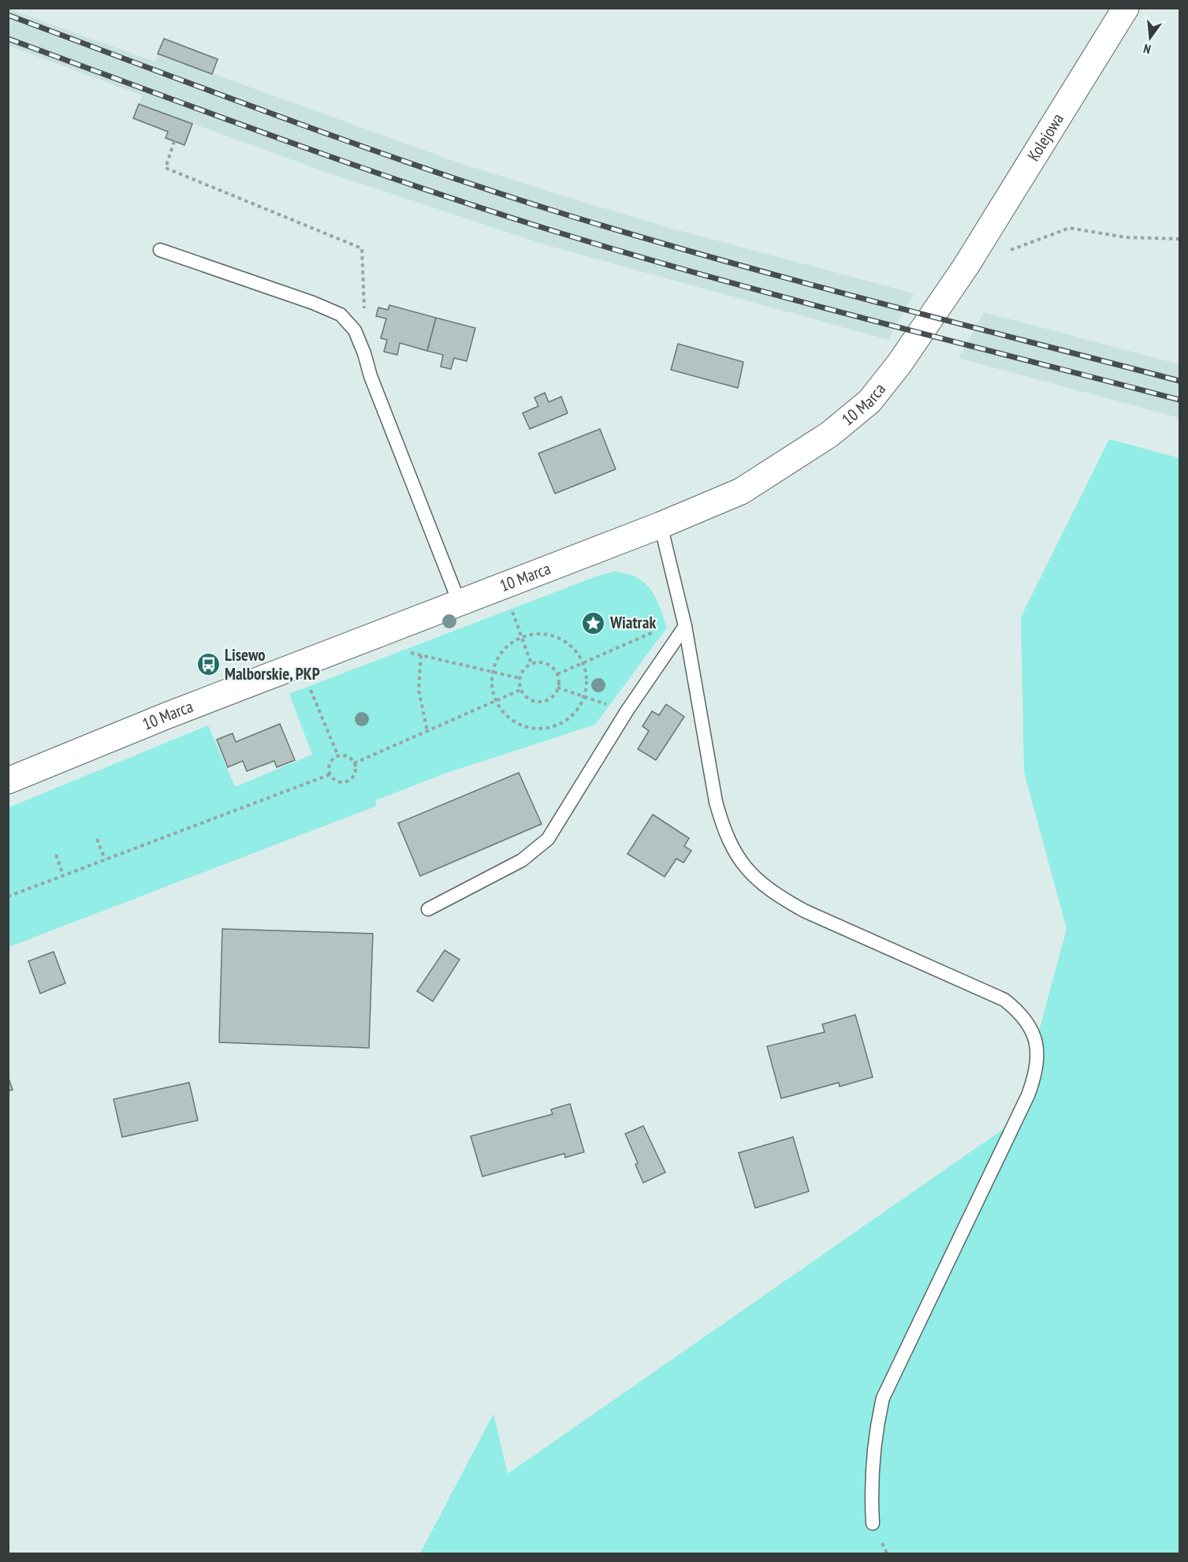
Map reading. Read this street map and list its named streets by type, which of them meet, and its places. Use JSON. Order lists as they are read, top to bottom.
{
  "streets": {
    "street": ["Kolejowa", "10 Marca"]
  },
  "crossings": [
    ["Kolejowa", "10 Marca"]
  ],
  "places": {
    "place": ["Wiatrak"],
    "bus stop": ["Lisewo Malborskie, PKP"]
  },
  "north": "bottom"
}
